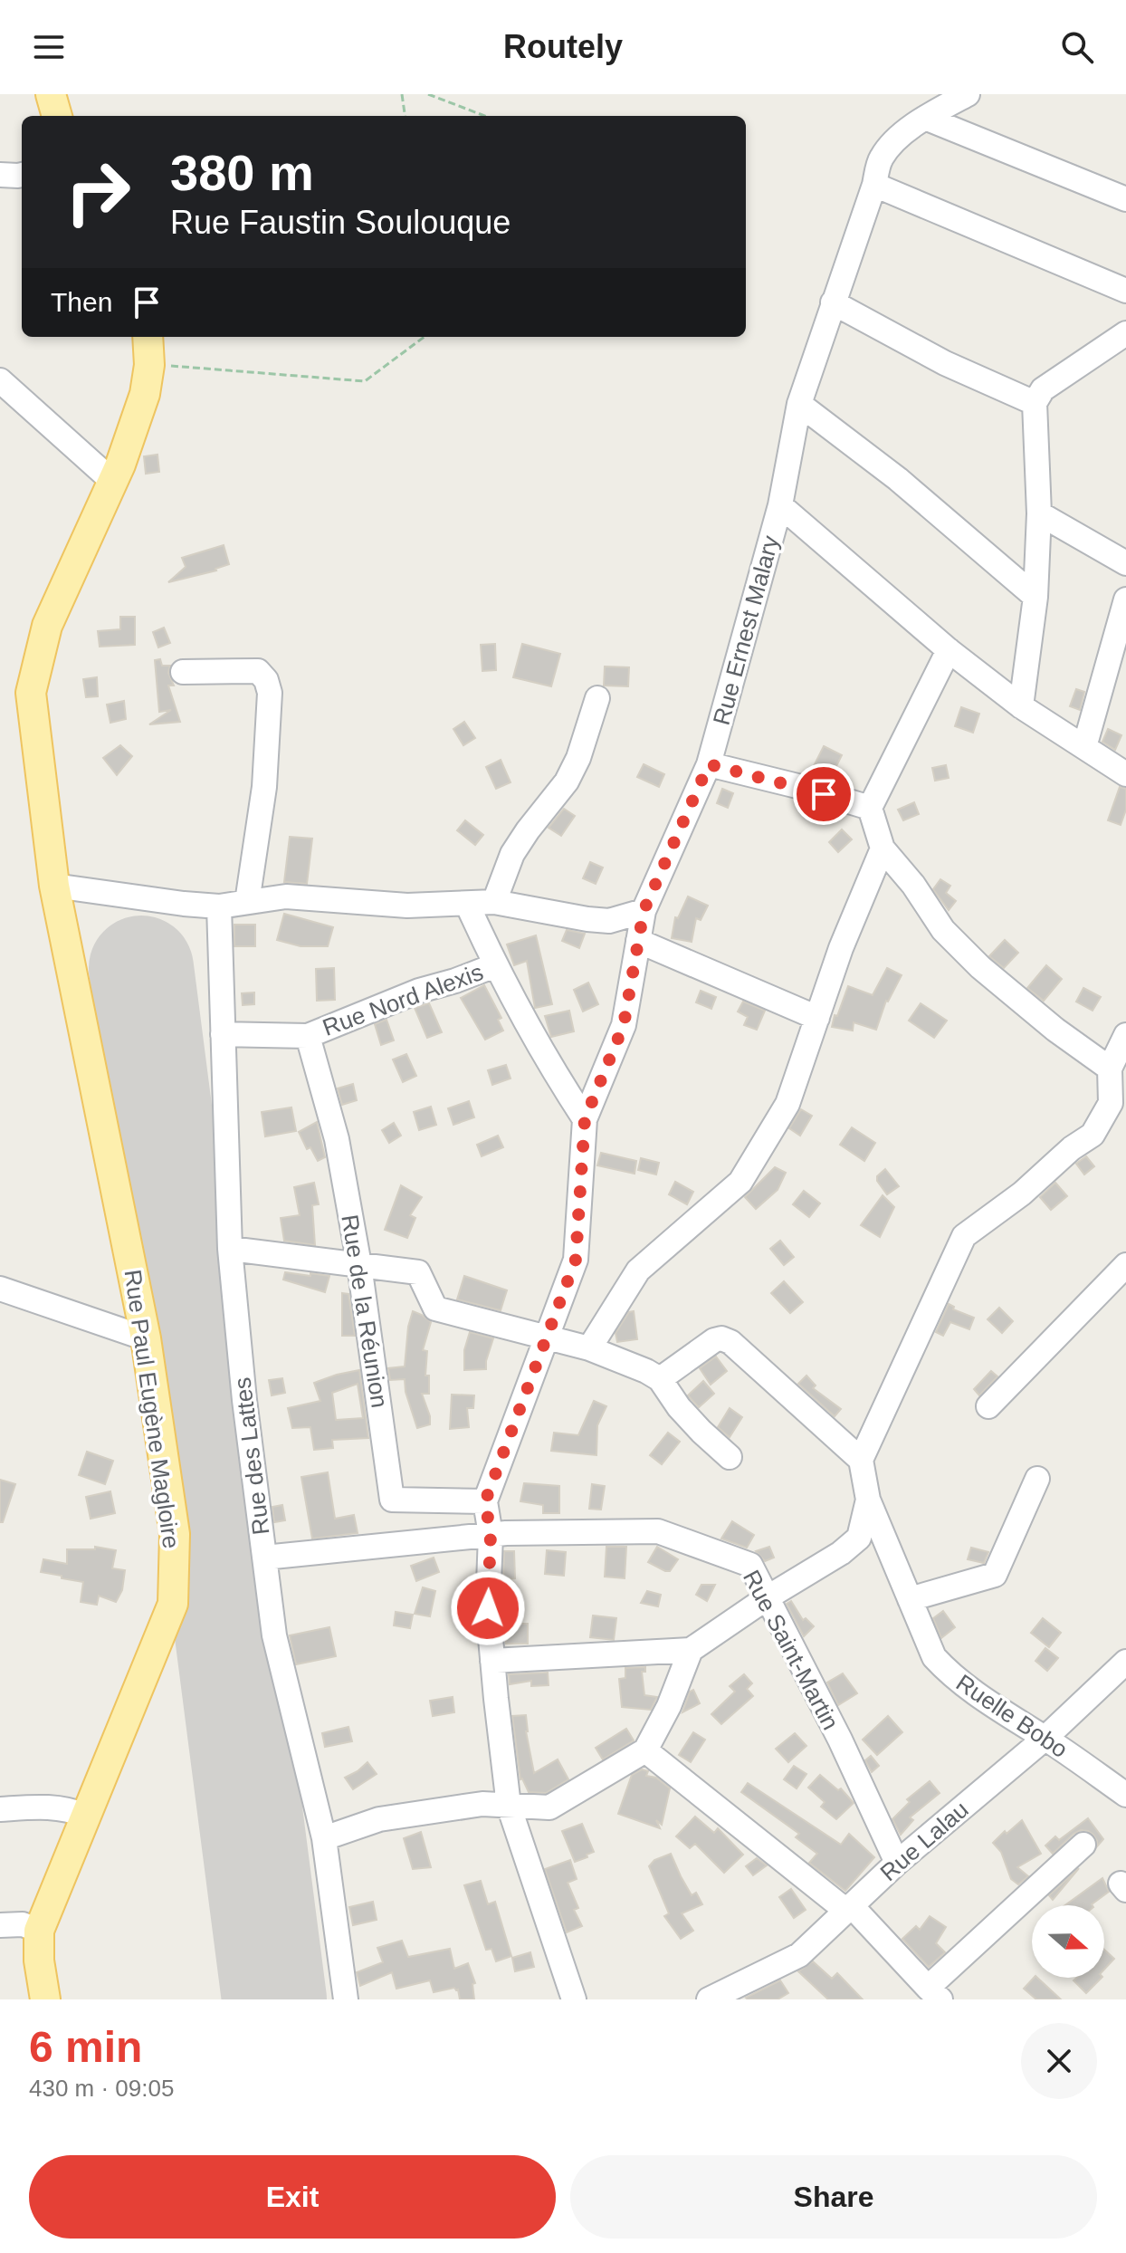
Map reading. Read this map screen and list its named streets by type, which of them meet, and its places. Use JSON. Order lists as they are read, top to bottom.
{
  "streets": {
    "main road": ["Rue Paul Eugène Magloire"],
    "street": [
      "Rue Ernest Malary",
      "Rue Nord Alexis",
      "Rue de la Réunion",
      "Rue des Lattes",
      "Rue Saint-Martin",
      "Ruelle Bobo",
      "Rue Lalau"
    ]
  },
  "crossings": [
    ["Rue Ernest Malary", "Rue de la Réunion"],
    ["Rue Ernest Malary", "Rue Saint-Martin"],
    ["Rue Nord Alexis", "Rue de la Réunion"],
    ["Rue Nord Alexis", "Rue des Lattes"],
    ["Rue des Lattes", "Rue Saint-Martin"],
    ["Rue Saint-Martin", "Rue Lalau"],
    ["Ruelle Bobo", "Rue Lalau"]
  ],
  "north": "right",
  "page": {
    "header": "Routely",
    "turn": ["380 m", "Rue Faustin Soulouque"],
    "then": "Then",
    "heading": ["6 min", "430 m · 09:05"],
    "buttons": ["Exit", "Share"]
  }
}
